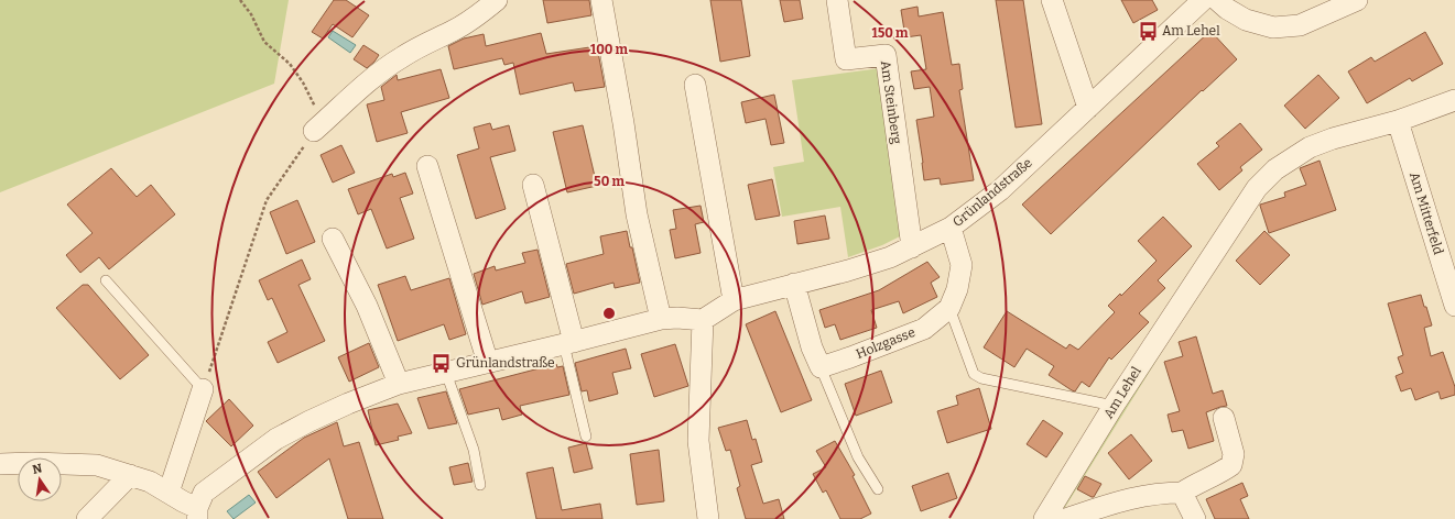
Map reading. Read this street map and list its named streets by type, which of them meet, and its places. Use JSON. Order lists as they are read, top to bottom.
{
  "streets": {
    "street": [
      "Am Steinberg",
      "Grünlandstraße",
      "Am Mitterfeld",
      "Holzgasse",
      "Am Lehel"
    ]
  },
  "crossings": [
    ["Am Steinberg", "Grünlandstraße"],
    ["Grünlandstraße", "Holzgasse"],
    ["Am Mitterfeld", "Am Lehel"]
  ],
  "places": {
    "bus stop": ["Am Lehel", "Grünlandstraße"]
  },
  "north": "top",
  "rings": ["150 m", "100 m", "50 m"]
}
